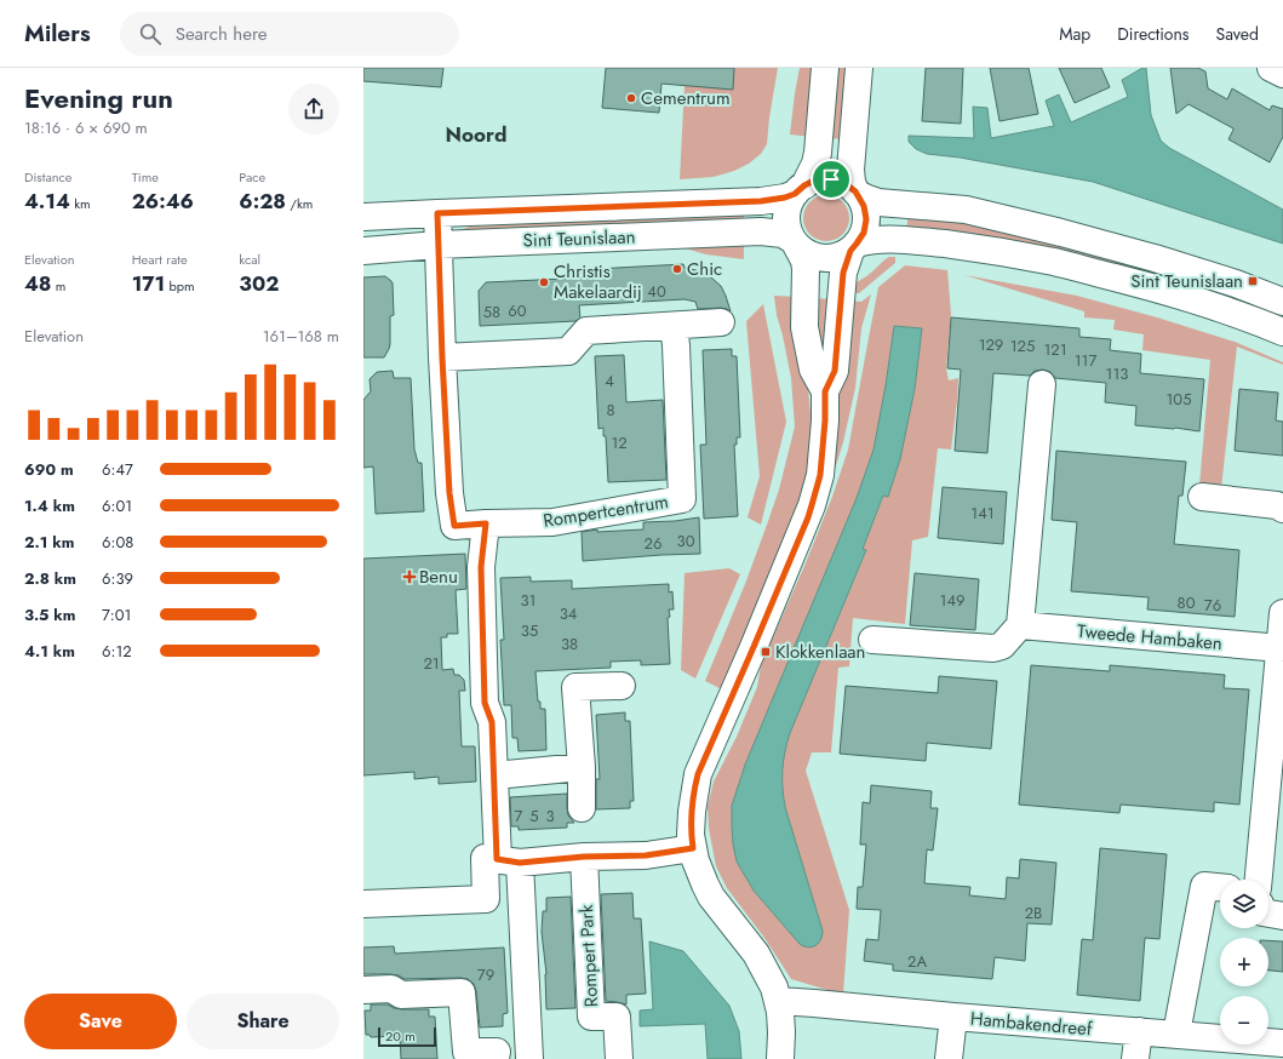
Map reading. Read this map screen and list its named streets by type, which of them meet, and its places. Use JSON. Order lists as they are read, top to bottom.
{
  "streets": {
    "street": [
      "Sint Teunislaan",
      "Rompertcentrum",
      "Tweede Hambaken",
      "Rompert Park",
      "Hambakendreef"
    ]
  },
  "crossings": [
    ["Sint Teunislaan", "Rompertcentrum"]
  ],
  "districts": ["Noord"],
  "places": {
    "other": ["Cementrum", "Chic", "Christis Makelaardij"],
    "transit": ["Sint Teunislaan", "Klokkenlaan"],
    "health": ["Benu"]
  },
  "house_numbers": [
    "40",
    "60",
    "58",
    "129",
    "125",
    "121",
    "117",
    "113",
    "4",
    "105",
    "8",
    "12",
    "141",
    "30",
    "26",
    "31",
    "149",
    "80",
    "76",
    "34",
    "35",
    "38",
    "21",
    "7",
    "5",
    "3",
    "2B",
    "2A",
    "79"
  ],
  "scale_bar": "20 m",
  "page": {
    "header": "Milers",
    "search": "Search here",
    "nav": ["Map", "Directions", "Saved"],
    "heading": ["Evening run", "18:16 · 6 × 690 m"],
    "stats": [
      ["Distance", "4.14 km"],
      ["Time", "26:46"],
      ["Pace", "6:28 /km"],
      ["Elevation", "48 m"],
      ["Heart rate", "171 bpm"],
      ["kcal", "302"]
    ],
    "chart": ["Elevation", "161–168 m"],
    "list": [
      {
        "name": "690 m",
        "note": "6:47"
      },
      {
        "name": "1.4 km",
        "note": "6:01"
      },
      {
        "name": "2.1 km",
        "note": "6:08"
      },
      {
        "name": "2.8 km",
        "note": "6:39"
      },
      {
        "name": "3.5 km",
        "note": "7:01"
      },
      {
        "name": "4.1 km",
        "note": "6:12"
      }
    ],
    "map_buttons": ["+", "−"],
    "buttons": ["Save", "Share"],
    "scale": "20 m"
  }
}
